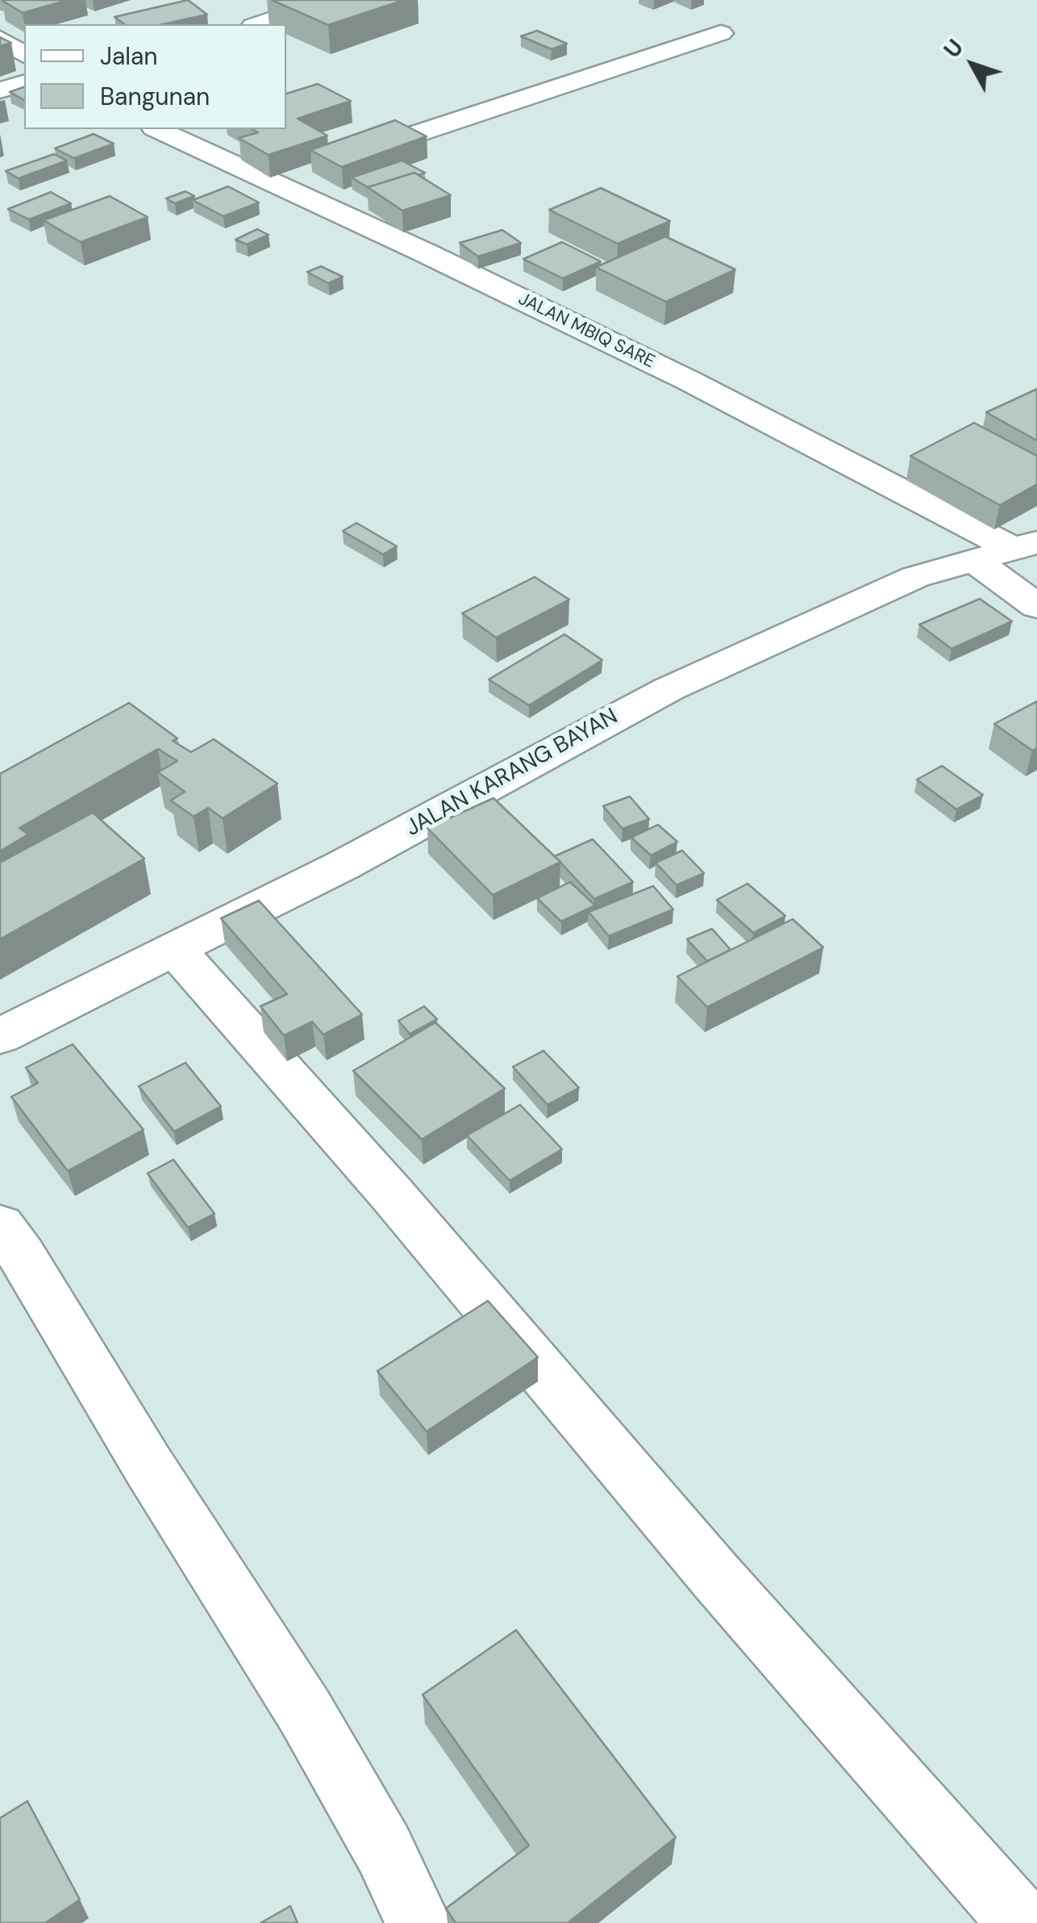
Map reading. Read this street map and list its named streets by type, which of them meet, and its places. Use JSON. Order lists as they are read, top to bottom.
{
  "streets": {
    "street": ["JALAN MBIQ SARE", "JALAN KARANG BAYAN"]
  },
  "crossings": [
    ["JALAN MBIQ SARE", "JALAN KARANG BAYAN"]
  ],
  "legend": ["Jalan", "Bangunan"],
  "north": "top left"
}
